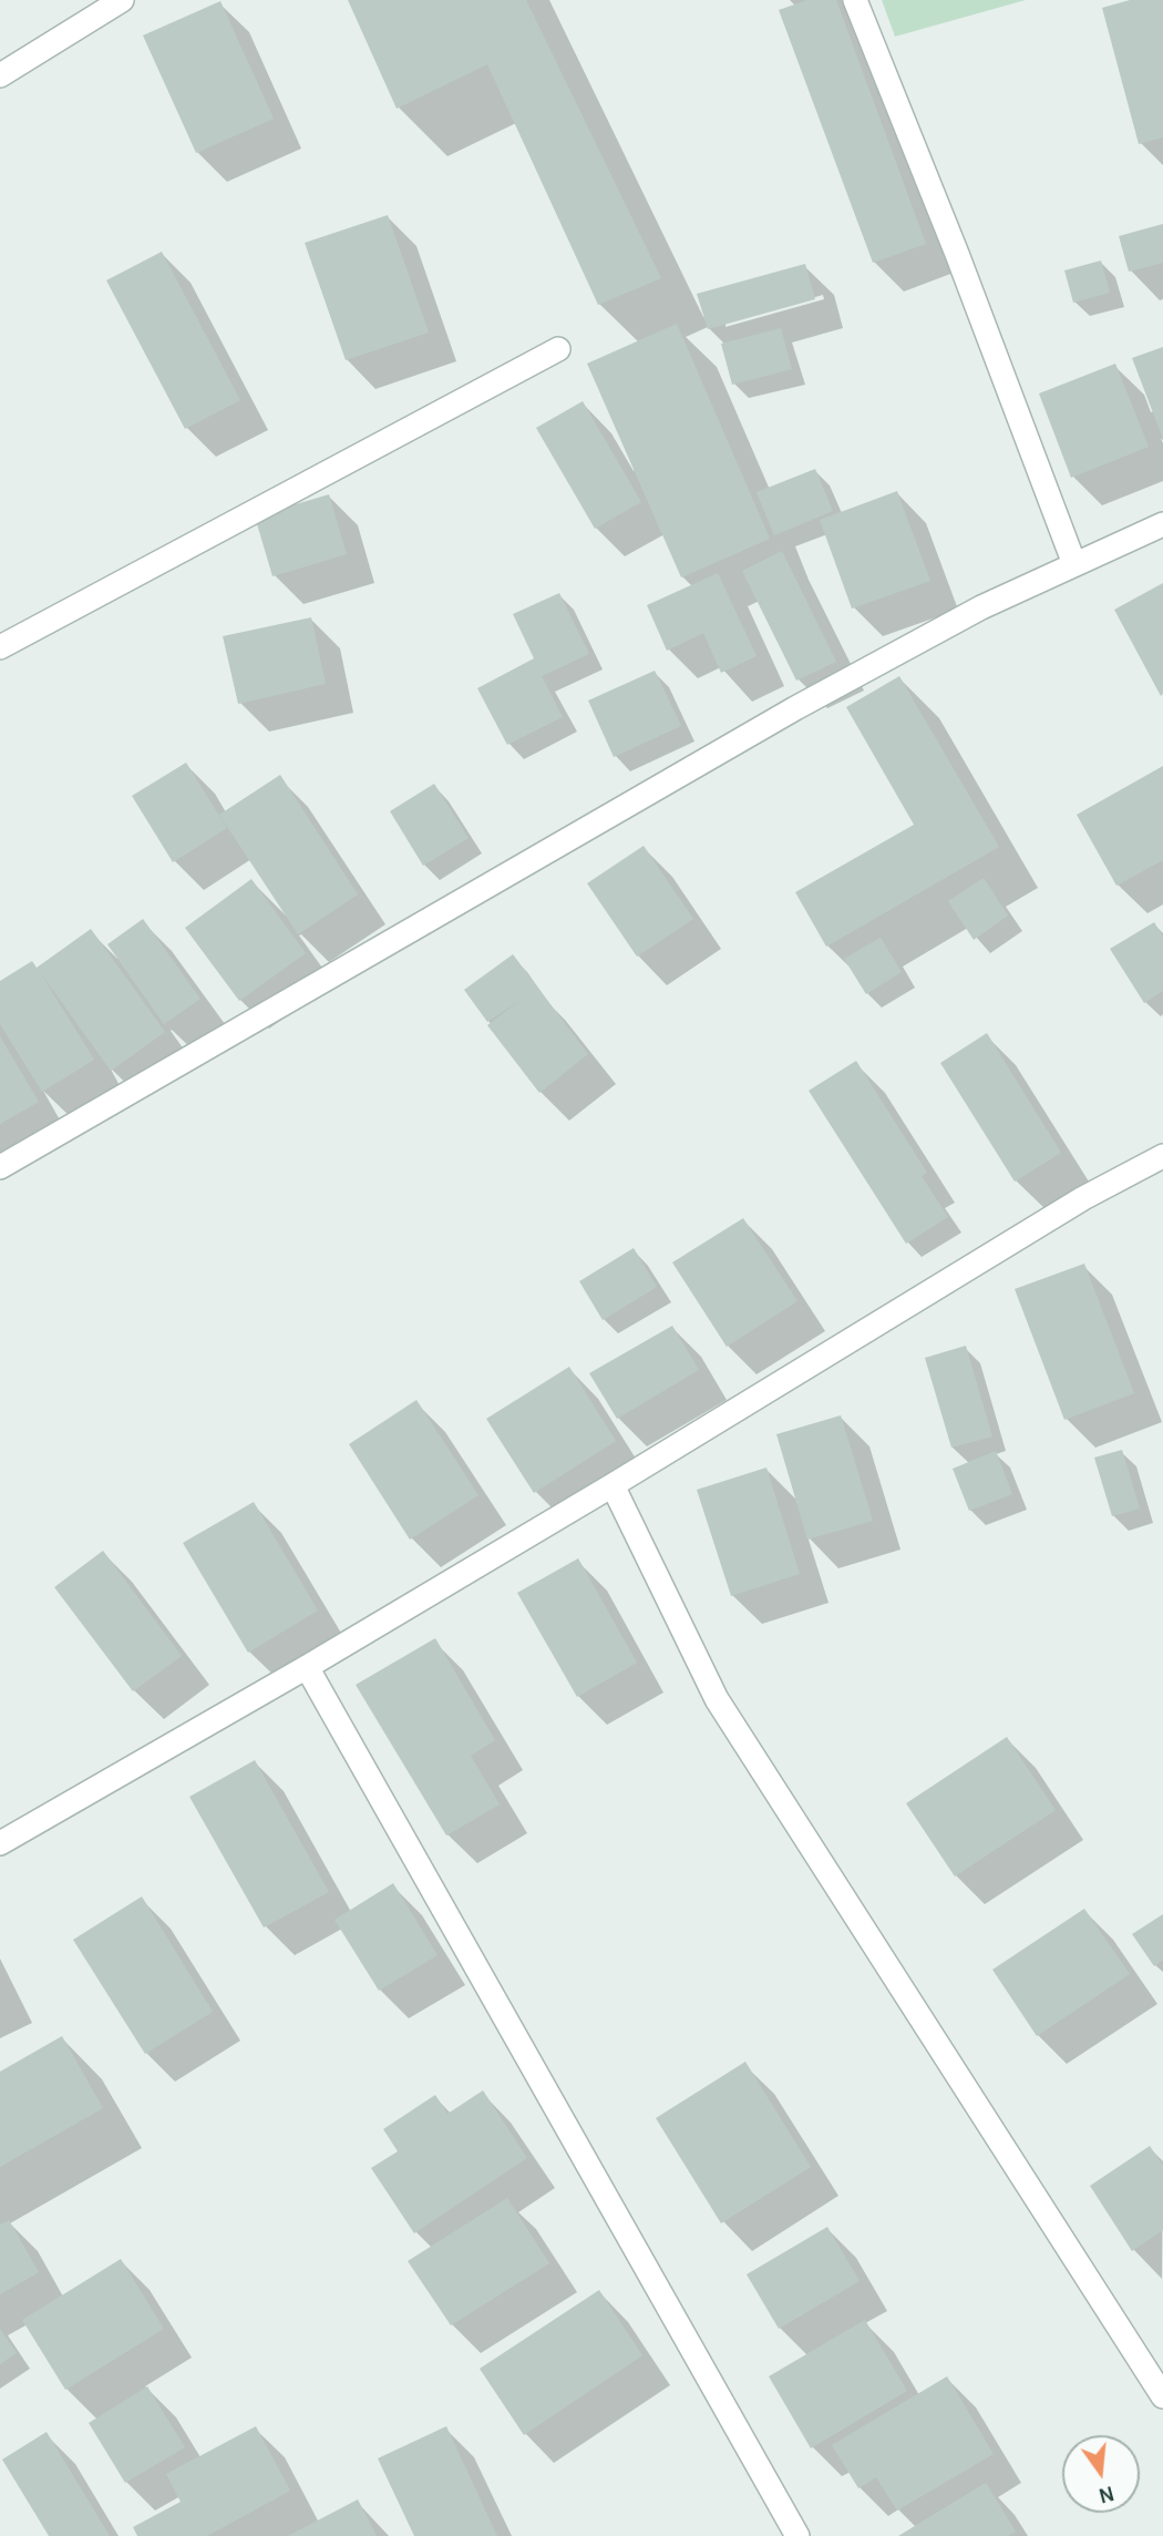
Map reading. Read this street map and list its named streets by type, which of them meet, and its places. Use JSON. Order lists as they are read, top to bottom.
{
  "north": "bottom"
}
